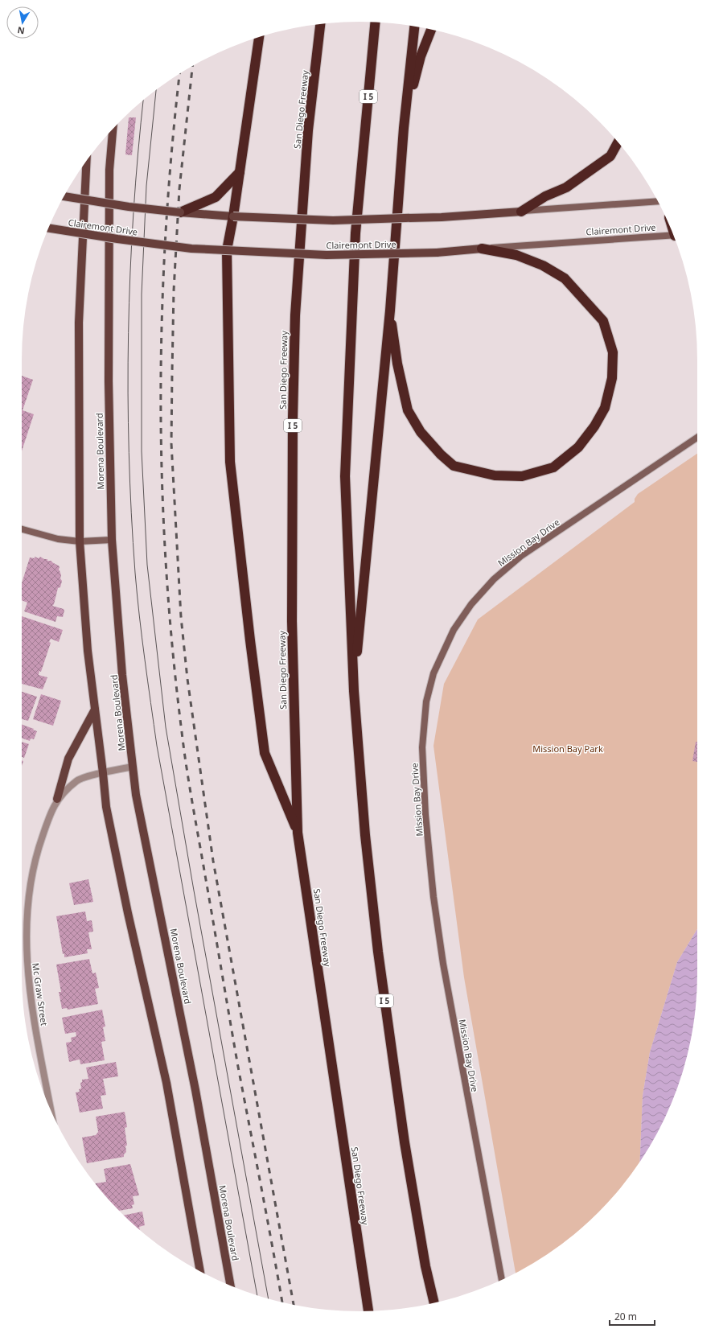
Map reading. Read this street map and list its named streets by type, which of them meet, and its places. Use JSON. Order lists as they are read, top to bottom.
{
  "streets": {
    "highway": ["I 5", "San Diego Freeway"],
    "main road": ["Clairemont Drive", "Morena Boulevard", "Mission Bay Drive"],
    "street": ["Mc Graw Street"]
  },
  "crossings": [
    ["Morena Boulevard", "Mc Graw Street"]
  ],
  "parks": ["Mission Bay Park"],
  "scale_bar": "20 m",
  "north": "bottom"
}
